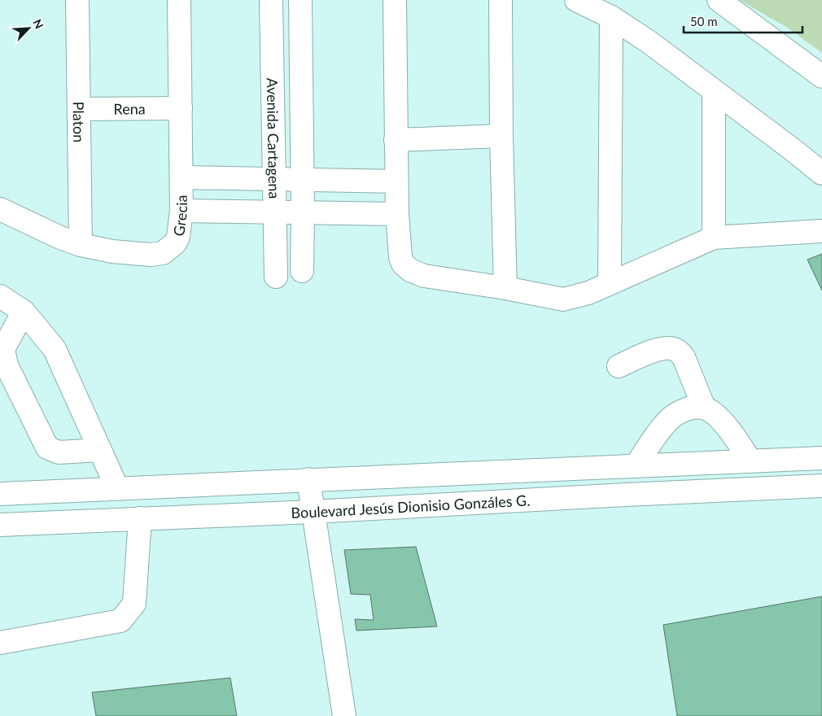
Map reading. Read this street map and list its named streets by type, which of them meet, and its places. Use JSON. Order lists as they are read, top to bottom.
{
  "streets": {
    "street": [
      "Rena",
      "Platon",
      "Avenida Cartagena",
      "Grecia",
      "Boulevard Jesús Dionisio Gonzáles G."
    ]
  },
  "crossings": [
    ["Rena", "Platon"],
    ["Rena", "Grecia"],
    ["Platon", "Grecia"]
  ],
  "scale_bar": "50 m",
  "north": "top right"
}
